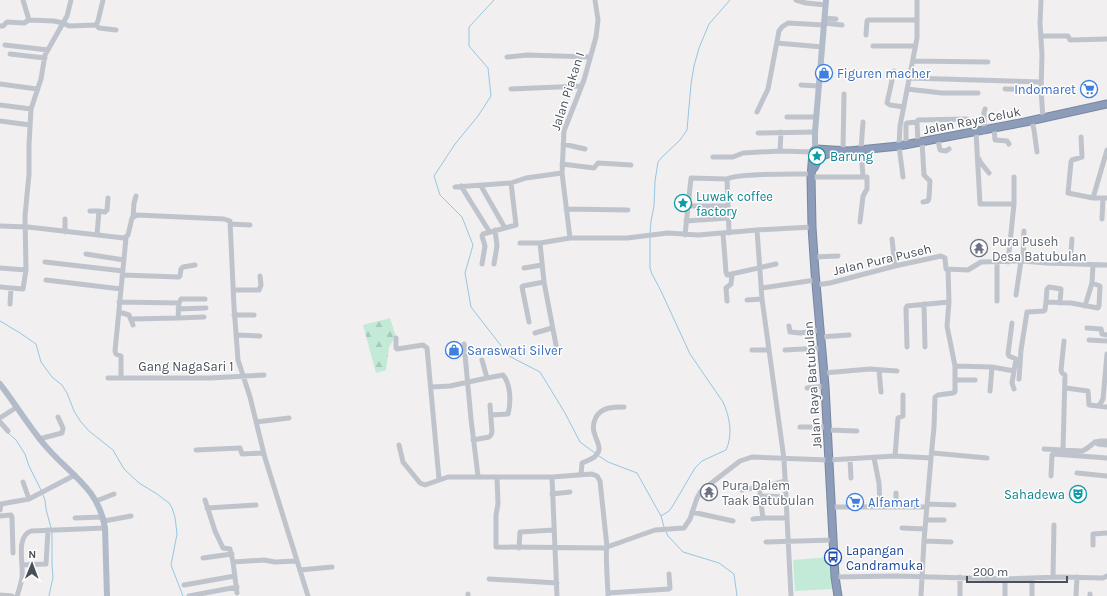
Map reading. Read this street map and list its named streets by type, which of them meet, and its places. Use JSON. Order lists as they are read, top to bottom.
{
  "streets": {
    "highway": ["Jalan Raya Celuk", "Jalan Raya Batubulan"],
    "street": ["Jalan Piakan I", "Jalan Pura Puseh", "Gang NagaSari 1"]
  },
  "crossings": [
    ["Jalan Raya Celuk", "Jalan Raya Batubulan"],
    ["Jalan Pura Puseh", "Jalan Raya Batubulan"]
  ],
  "places": {
    "shop": ["Figuren macher", "Saraswati Silver"],
    "supermarket": ["Indomaret", "Alfamart"],
    "place": ["Barung", "Luwak coffee factory"],
    "temple": ["Pura Puseh Desa Batubulan", "Pura Dalem Taak Batubulan"],
    "theatre": ["Sahadewa"],
    "bus stop": ["Lapangan Candramuka"]
  },
  "scale_bar": "200 m",
  "north": "top"
}
